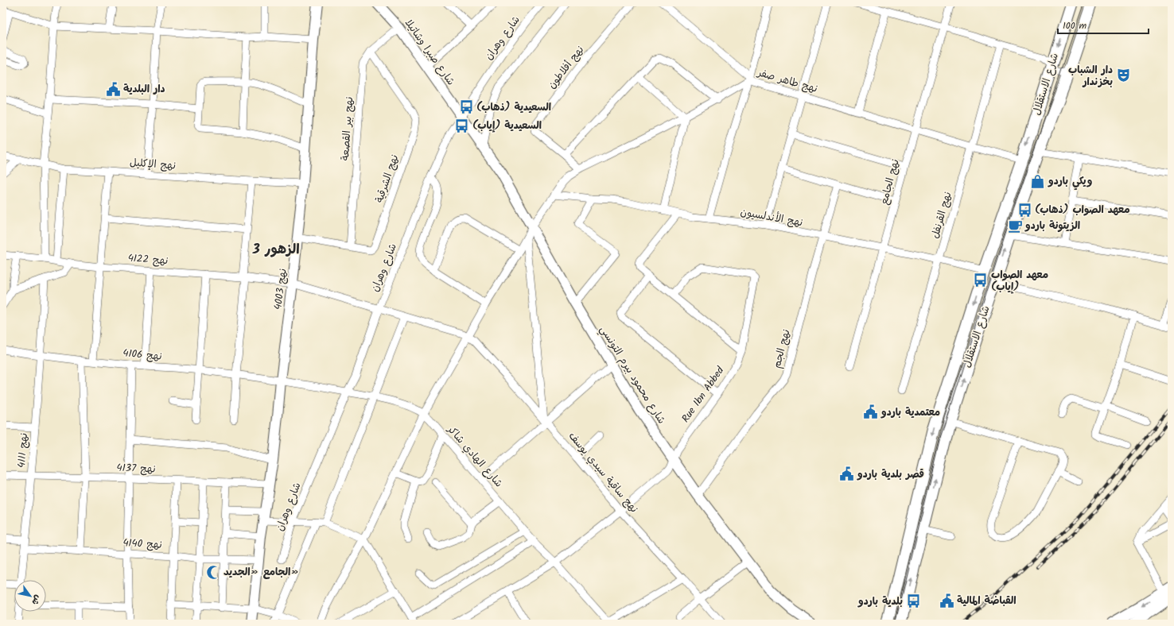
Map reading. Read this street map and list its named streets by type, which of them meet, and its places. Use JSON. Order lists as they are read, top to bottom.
{
  "streets": {
    "main road": [
      "شارع صبرا وشاتيلا",
      "شارع الاستقلال",
      "نهج 4003",
      "شارع محمود بيرم التونسي"
    ],
    "street": [
      "شارع وهران",
      "نهج أفلاطون",
      "نهج طاهر صفر",
      "نهج بير القصعة",
      "نهج الإكليل",
      "نهج الشرقية",
      "نهج الجامع",
      "نهج القرنفل",
      "نهج الأندلسيون",
      "نهج 4122",
      "نهج الجم",
      "نهج 4106",
      "Rue Ibn Abbed",
      "نهج 4111",
      "شارع الهادي شاكر",
      "نهج 4137",
      "نهج ساقية سيدي يوسف",
      "نهج 4140"
    ]
  },
  "crossings": [
    ["شارع وهران", "شارع صبرا وشاتيلا"],
    ["شارع وهران", "نهج 4122"],
    ["شارع وهران", "شارع محمود بيرم التونسي"],
    ["شارع وهران", "شارع الهادي شاكر"],
    ["شارع صبرا وشاتيلا", "نهج بير القصعة"],
    ["شارع صبرا وشاتيلا", "شارع محمود بيرم التونسي"],
    ["نهج أفلاطون", "نهج طاهر صفر"],
    ["نهج طاهر صفر", "شارع الاستقلال"],
    ["نهج طاهر صفر", "نهج الجامع"],
    ["نهج طاهر صفر", "نهج القرنفل"],
    ["نهج طاهر صفر", "نهج الأندلسيون"],
    ["نهج طاهر صفر", "نهج 4122"],
    ["نهج طاهر صفر", "شارع محمود بيرم التونسي"],
    ["نهج طاهر صفر", "شارع الهادي شاكر"],
    ["نهج طاهر صفر", "نهج ساقية سيدي يوسف"],
    ["شارع الاستقلال", "نهج الأندلسيون"],
    ["نهج بير القصعة", "نهج الشرقية"],
    ["نهج الإكليل", "نهج 4003"],
    ["نهج الشرقية", "نهج 4003"],
    ["نهج الجامع", "نهج الأندلسيون"],
    ["نهج القرنفل", "نهج الأندلسيون"],
    ["نهج الأندلسيون", "نهج الجم"],
    ["نهج 4122", "نهج 4003"],
    ["نهج 4122", "نهج ساقية سيدي يوسف"],
    ["نهج 4003", "نهج 4106"],
    ["نهج 4003", "شارع الهادي شاكر"],
    ["نهج 4003", "نهج 4137"],
    ["نهج 4003", "نهج 4140"],
    ["نهج الجم", "شارع محمود بيرم التونسي"],
    ["نهج 4106", "نهج 4111"],
    ["نهج 4106", "شارع الهادي شاكر"],
    ["شارع محمود بيرم التونسي", "Rue Ibn Abbed"],
    ["Rue Ibn Abbed", "شارع الهادي شاكر"],
    ["Rue Ibn Abbed", "نهج ساقية سيدي يوسف"],
    ["نهج 4111", "نهج 4137"],
    ["نهج 4111", "نهج 4140"]
  ],
  "districts": ["الزهور 3"],
  "places": {
    "theatre": ["دار الشباب بخزندار"],
    "public building": [
      "دار البلدية",
      "معتمدية باردو",
      "قصر بلدية باردو",
      "القباضة المالية"
    ],
    "bus stop": [
      "السعيدية (ذهاب)",
      "السعيدية (إياب)",
      "معهد الصواب (ذهاب)",
      "معهد الصواب (إياب)",
      "بلدية باردو"
    ],
    "shop": ["ويكي باردو"],
    "cafe": ["الزيتونة باردو"],
    "mosque": ["الجامع «الجديد»"]
  },
  "scale_bar": "100 m",
  "north": "bottom right"
}
